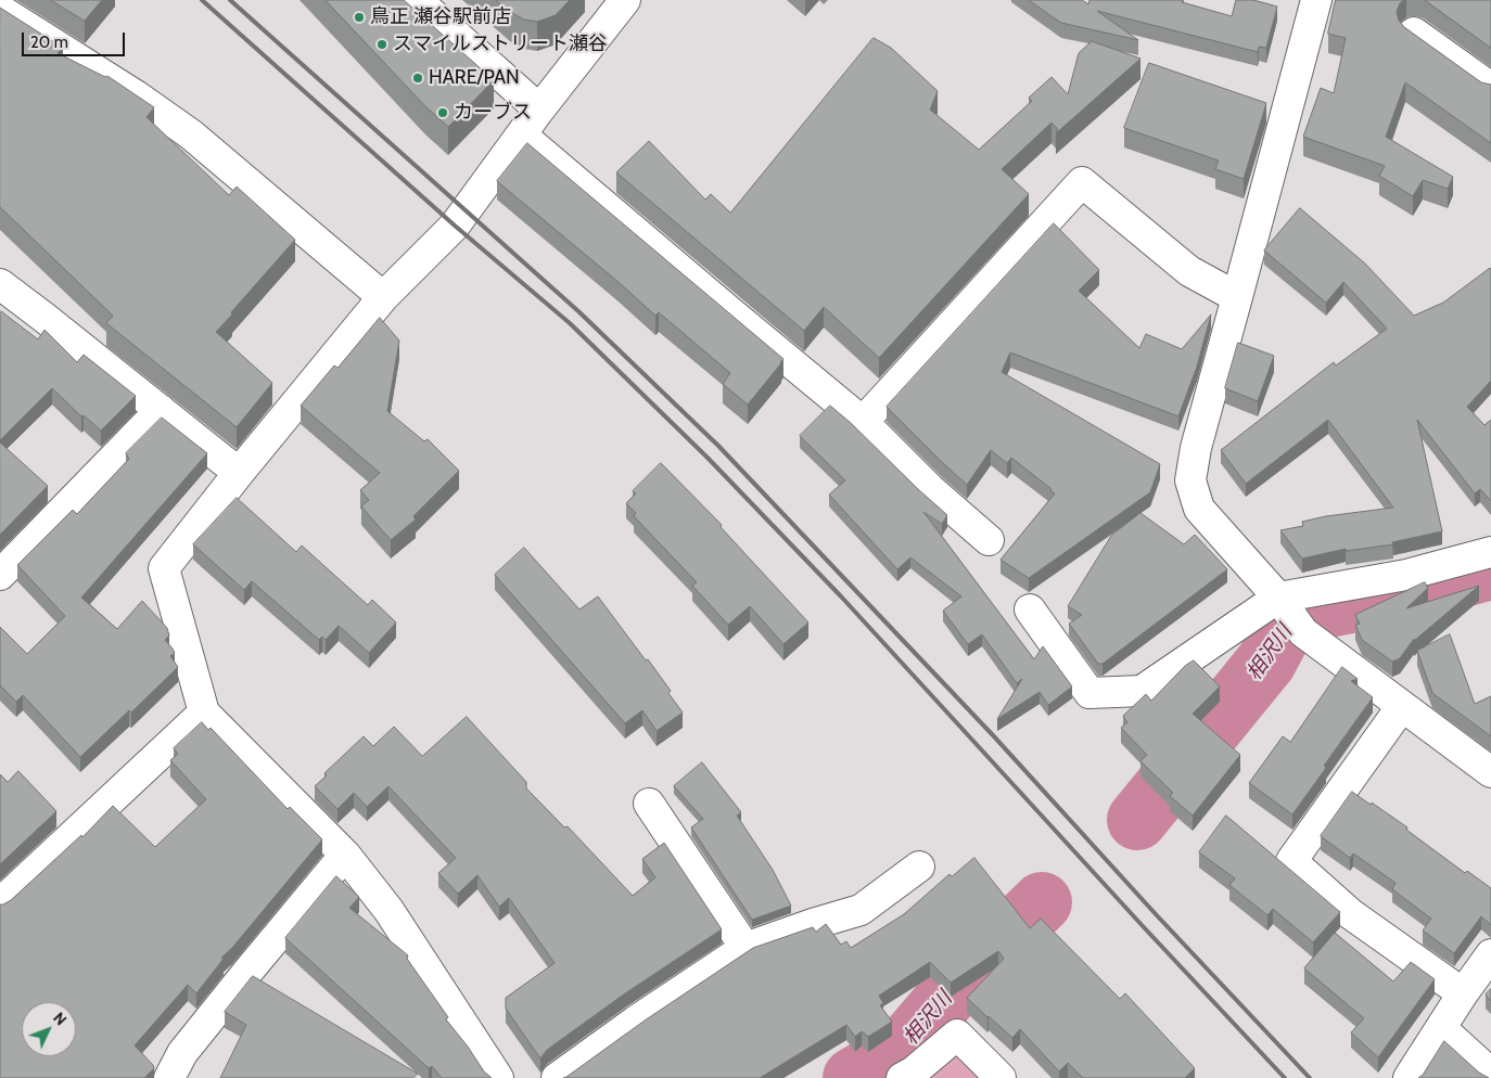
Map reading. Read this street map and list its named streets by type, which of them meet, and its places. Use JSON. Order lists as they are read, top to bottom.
{
  "water": ["相沢川"],
  "places": [
    "鳥正 瀬谷駅前店",
    "スマイルストリート瀬谷",
    "HARE/PAN",
    "カーブス"
  ],
  "scale_bar": "20 m",
  "north": "top right"
}
